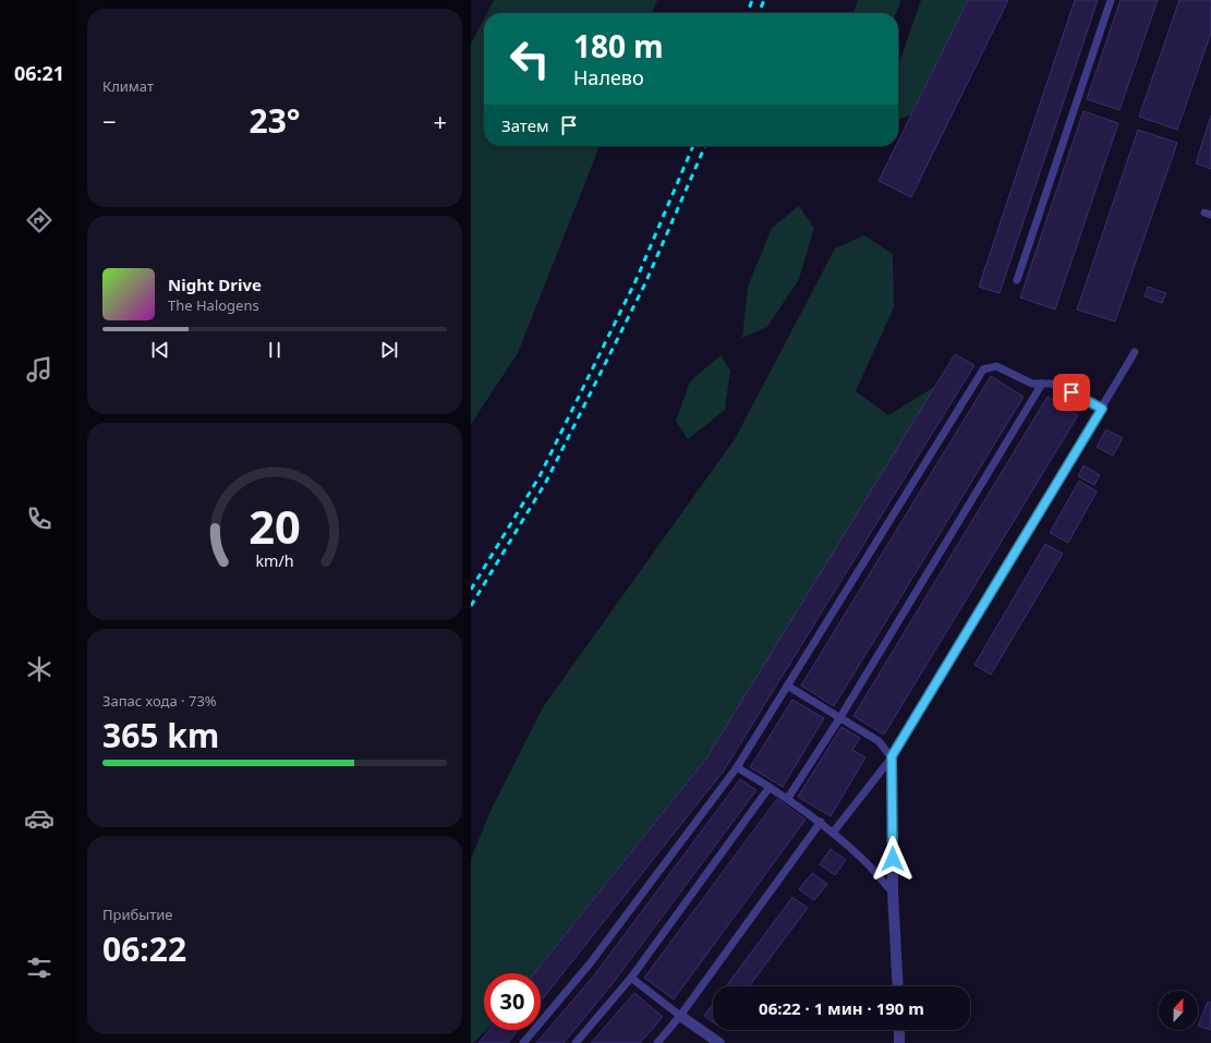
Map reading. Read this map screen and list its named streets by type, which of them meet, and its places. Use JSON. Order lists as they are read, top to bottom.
{
  "north": "top",
  "page": {
    "tabs": "06:21",
    "tile": [
      "Климат",
      ["Запас хода · 73%", "365 km"],
      ["Прибытие", "06:22"]
    ],
    "turn": ["180 m", "Налево"],
    "heat": ["−", "23°", "+"],
    "then": "Затем",
    "song": ["Night Drive", "The Halogens"],
    "limit": "30",
    "trip": "06:22 · 1 мин · 190 m",
    "gauge": ["20", "km/h"]
  }
}
